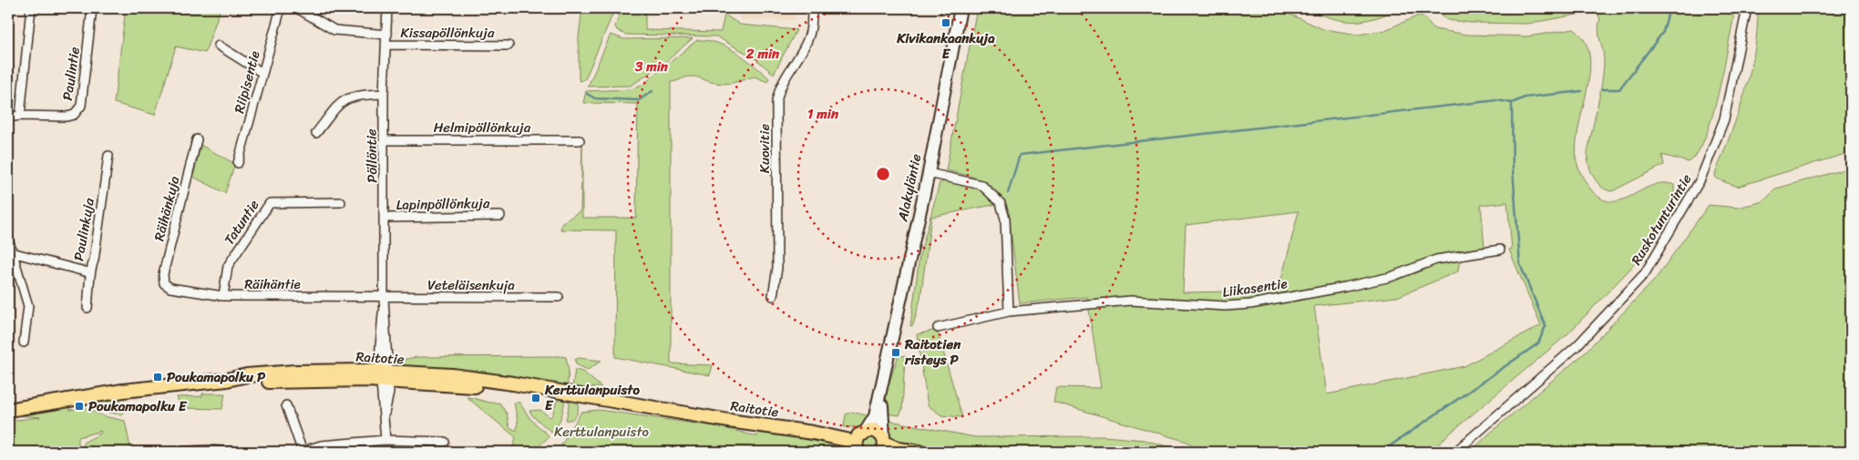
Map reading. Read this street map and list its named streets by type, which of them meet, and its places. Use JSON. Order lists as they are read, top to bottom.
{
  "streets": {
    "main road": ["Alakyläntie", "Raitotie"],
    "street": [
      "Kissapöllönkuja",
      "Paulintie",
      "Riipisentie",
      "Helmipöllönkuja",
      "Kuovitie",
      "Pöllöntie",
      "Lapinpöllönkuja",
      "Räihänkuja",
      "Ruskotunturintie",
      "Tatuntie",
      "Paulinkuja",
      "Räihäntie",
      "Veteläisenkuja",
      "Liikasentie"
    ]
  },
  "crossings": [
    ["Kissapöllönkuja", "Pöllöntie"],
    ["Helmipöllönkuja", "Pöllöntie"],
    ["Pöllöntie", "Lapinpöllönkuja"],
    ["Pöllöntie", "Räihäntie"],
    ["Pöllöntie", "Veteläisenkuja"],
    ["Pöllöntie", "Raitotie"],
    ["Alakyläntie", "Raitotie"],
    ["Räihänkuja", "Räihäntie"],
    ["Tatuntie", "Räihäntie"],
    ["Räihäntie", "Veteläisenkuja"]
  ],
  "parks": ["Kerttulanpuisto"],
  "places": {
    "transit": [
      "Kivikankaankuja E",
      "Raitotien risteys P",
      "Poukamapolku P",
      "Kerttulanpuisto E",
      "Poukamapolku E"
    ]
  },
  "rings": ["2 min", "3 min", "1 min"]
}
